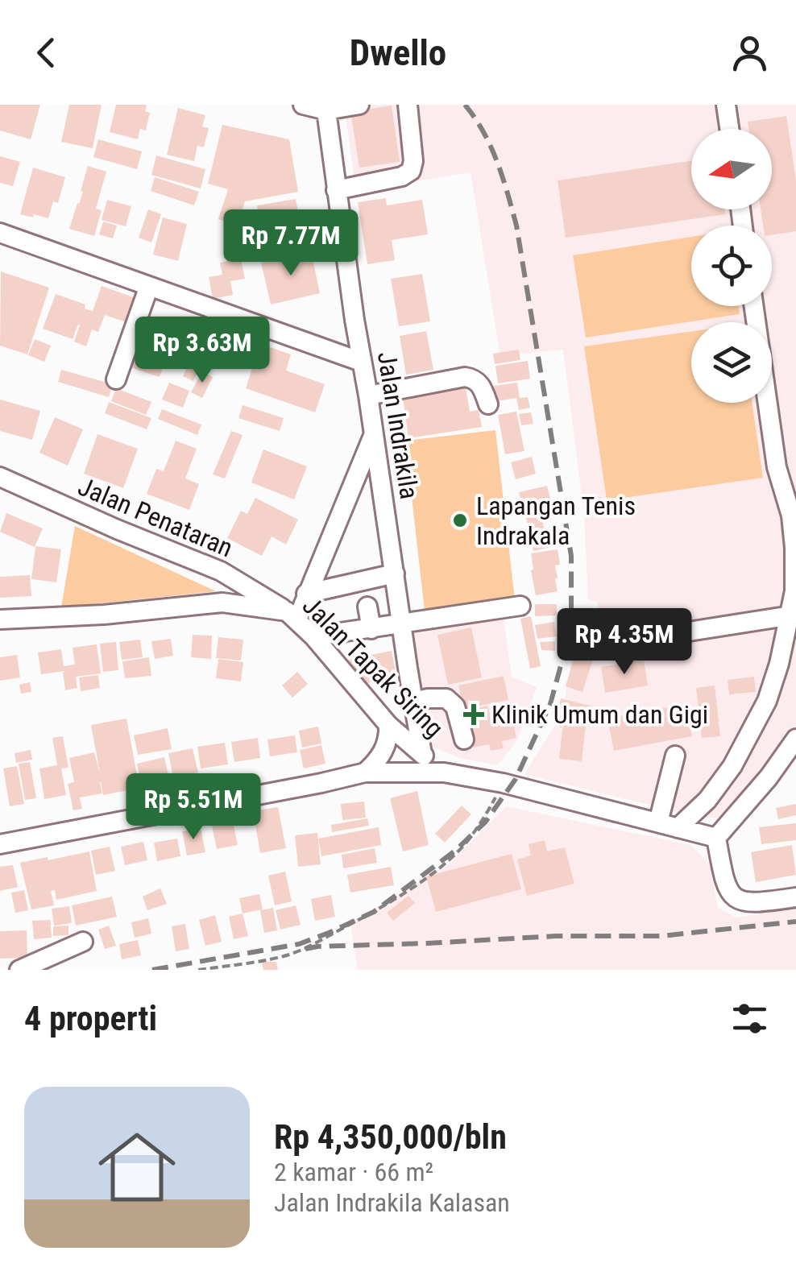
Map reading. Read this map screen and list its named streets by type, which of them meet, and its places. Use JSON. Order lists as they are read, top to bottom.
{
  "streets": {
    "street": ["Jalan Indrakila", "Jalan Penataran", "Jalan Tapak Siring"]
  },
  "crossings": [
    ["Jalan Indrakila", "Jalan Tapak Siring"],
    ["Jalan Penataran", "Jalan Tapak Siring"]
  ],
  "places": {
    "other": ["Lapangan Tenis Indrakala"],
    "health": ["Klinik Umum dan Gigi"]
  },
  "north": "left",
  "page": {
    "header": "Dwello",
    "price": [
      "Rp 7.77M",
      "Rp 3.63M",
      "Rp 4.35M",
      "Rp 5.51M"
    ],
    "heading": "4 properti",
    "list": [
      {
        "name": "Rp 4,350,000/bln",
        "note": "2 kamar · 66 m² · Jalan Indrakila Kalasan"
      }
    ]
  }
}
